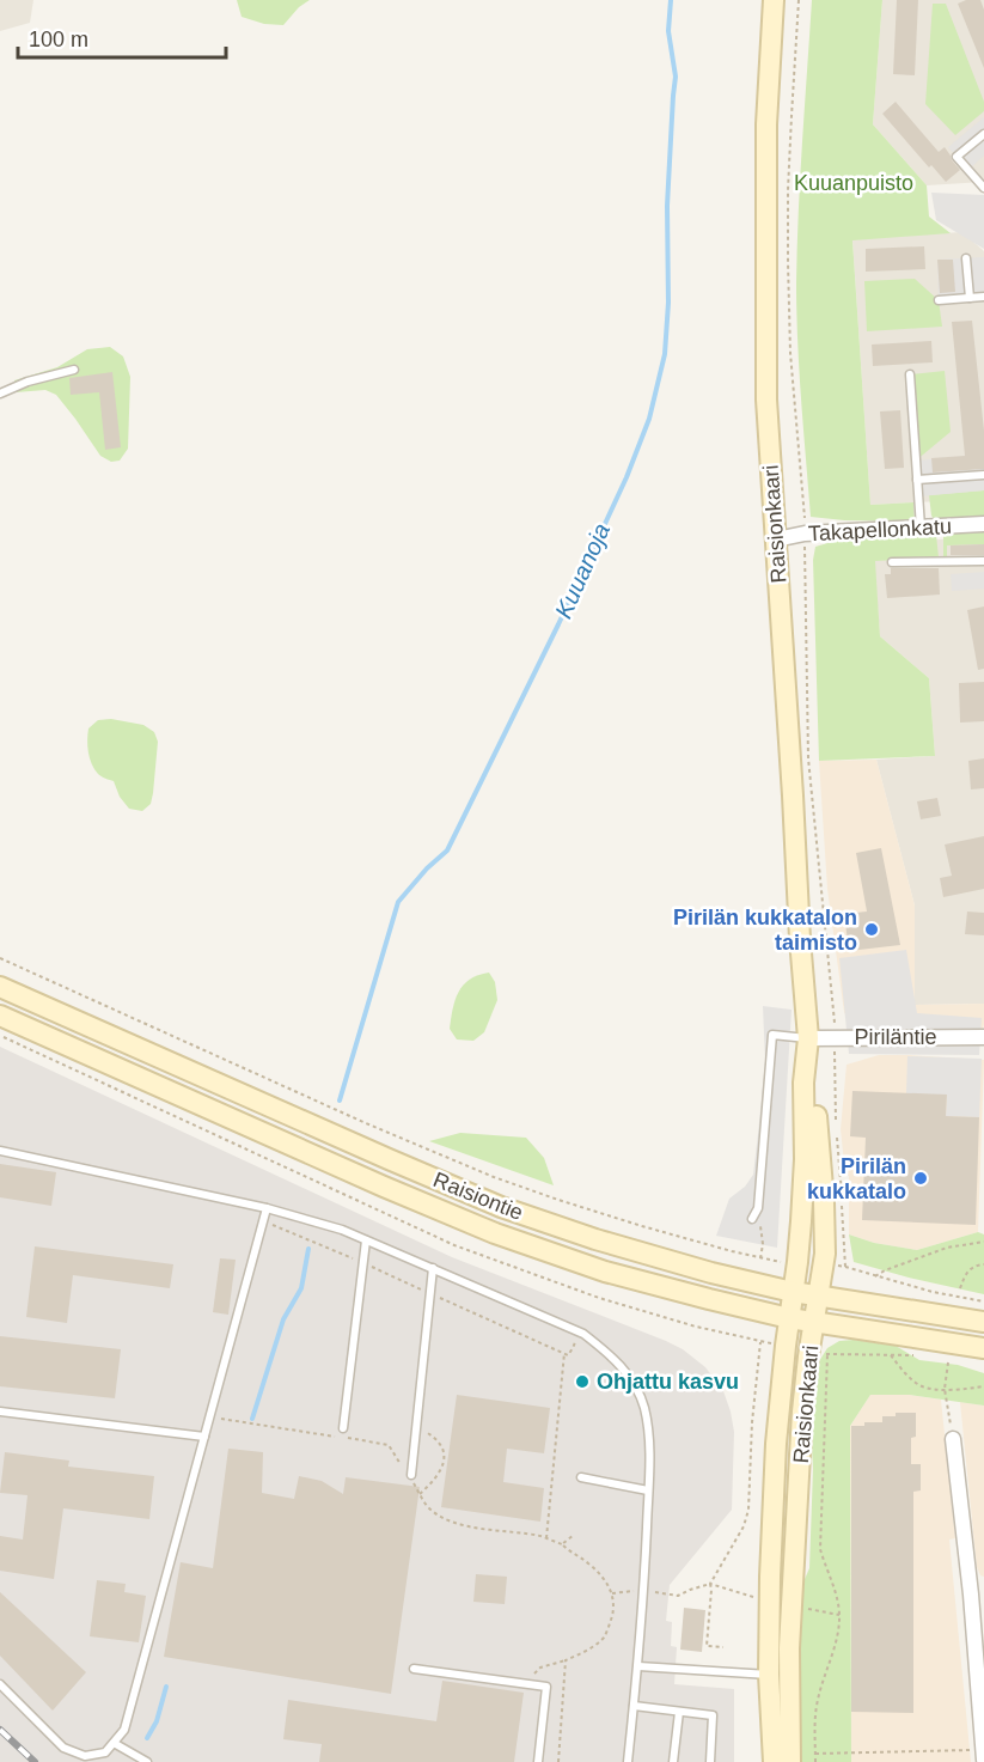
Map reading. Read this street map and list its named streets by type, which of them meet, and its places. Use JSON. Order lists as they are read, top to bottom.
{
  "streets": {
    "main road": ["Raisionkaari", "Raisiontie"],
    "street": ["Takapellonkatu", "Piriläntie"]
  },
  "crossings": [
    ["Raisionkaari", "Takapellonkatu"],
    ["Raisionkaari", "Piriläntie"],
    ["Raisionkaari", "Raisiontie"]
  ],
  "water": ["Kuuanoja"],
  "parks": ["Kuuanpuisto"],
  "places": ["Pirilän kukkatalon taimisto", "Pirilän kukkatalo", "Ohjattu kasvu"],
  "scale_bar": "100 m"
}
